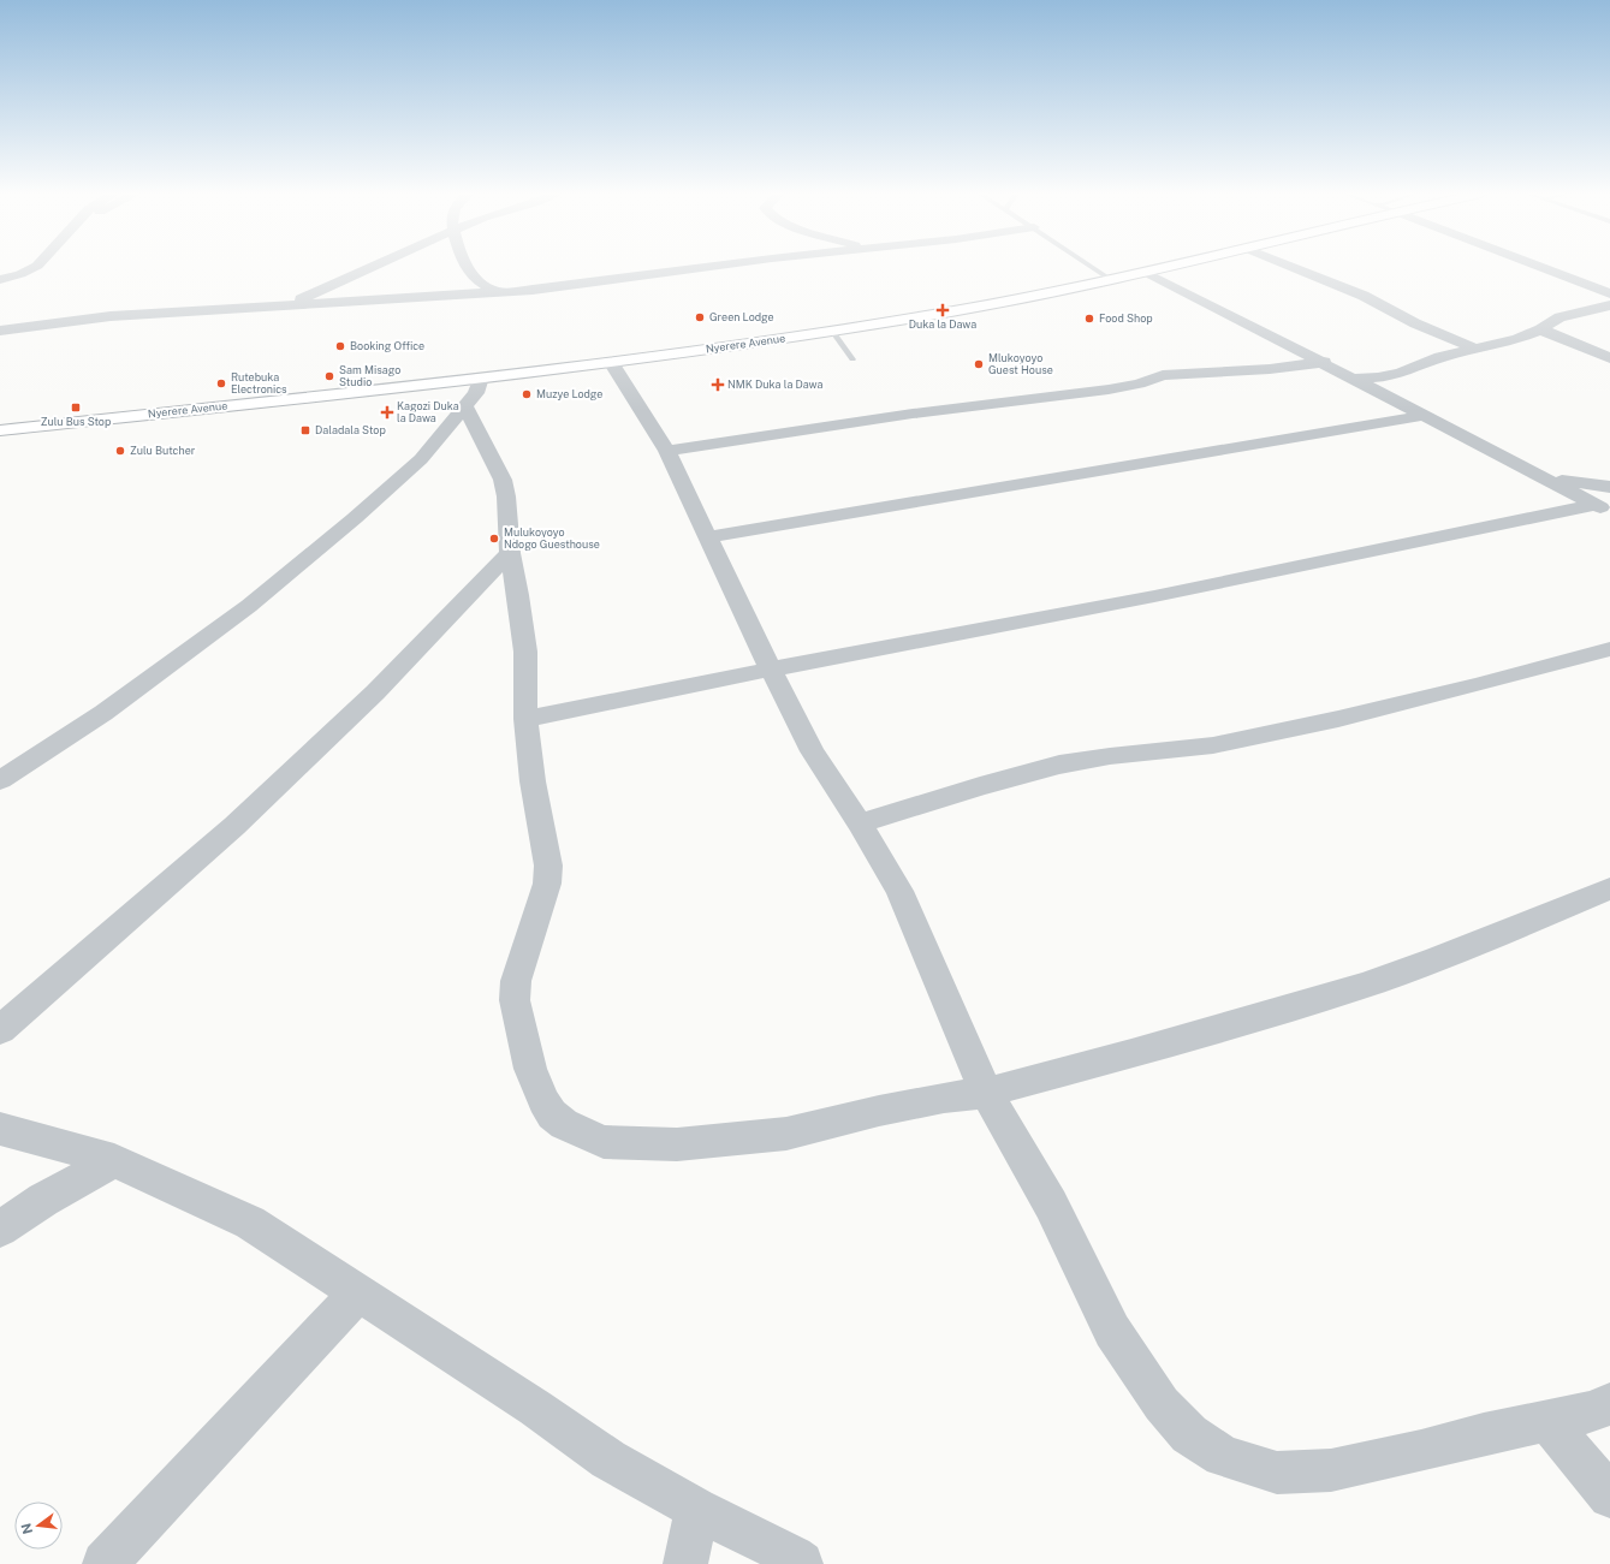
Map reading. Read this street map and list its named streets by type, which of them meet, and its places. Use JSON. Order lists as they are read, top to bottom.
{
  "streets": {
    "main road": ["Nyerere Avenue"]
  },
  "places": {
    "health": ["Duka la Dawa", "NMK Duka la Dawa", "Kagozi Duka la Dawa"],
    "other": [
      "Green Lodge",
      "Food Shop",
      "Booking Office",
      "Mlukoyoyo Guest House",
      "Sam Misago Studio",
      "Rutebuka Electronics",
      "Muzye Lodge",
      "Zulu Butcher",
      "Mulukoyoyo Ndogo Guesthouse"
    ],
    "transit": ["Zulu Bus Stop", "Daladala Stop"]
  },
  "north": "left"
}
